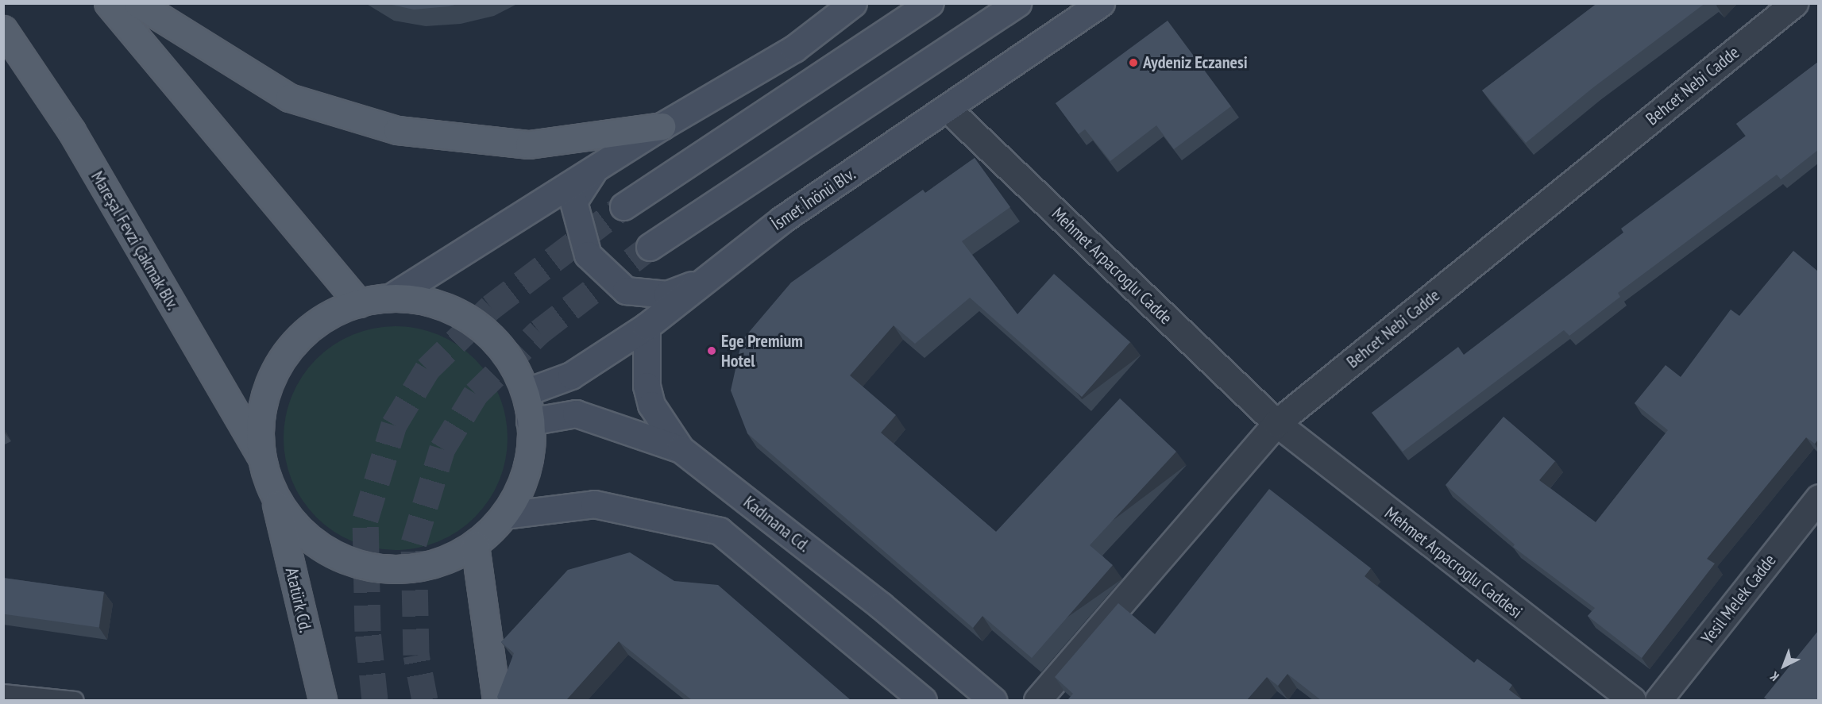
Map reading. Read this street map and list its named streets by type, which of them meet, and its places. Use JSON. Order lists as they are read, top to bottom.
{
  "streets": {
    "main road": [
      "İsmet İnönü Blv.",
      "Mareşal Fevzi Çakmak Blv.",
      "Kadınana Cd.",
      "Atatürk Cd."
    ],
    "street": [
      "Behcet Nebi Cadde",
      "Mehmet Arpacroglu Cadde",
      "Mehmet Arpacroglu Caddesi",
      "Yesil Melek Cadde"
    ]
  },
  "crossings": [
    ["Behcet Nebi Cadde", "Mehmet Arpacroglu Cadde"],
    ["Behcet Nebi Cadde", "Mehmet Arpacroglu Caddesi"],
    ["İsmet İnönü Blv.", "Mehmet Arpacroglu Cadde"],
    ["Mehmet Arpacroglu Cadde", "Mehmet Arpacroglu Caddesi"]
  ],
  "places": ["Aydeniz Eczanesi", "Ege Premium Hotel"],
  "north": "bottom left"
}
